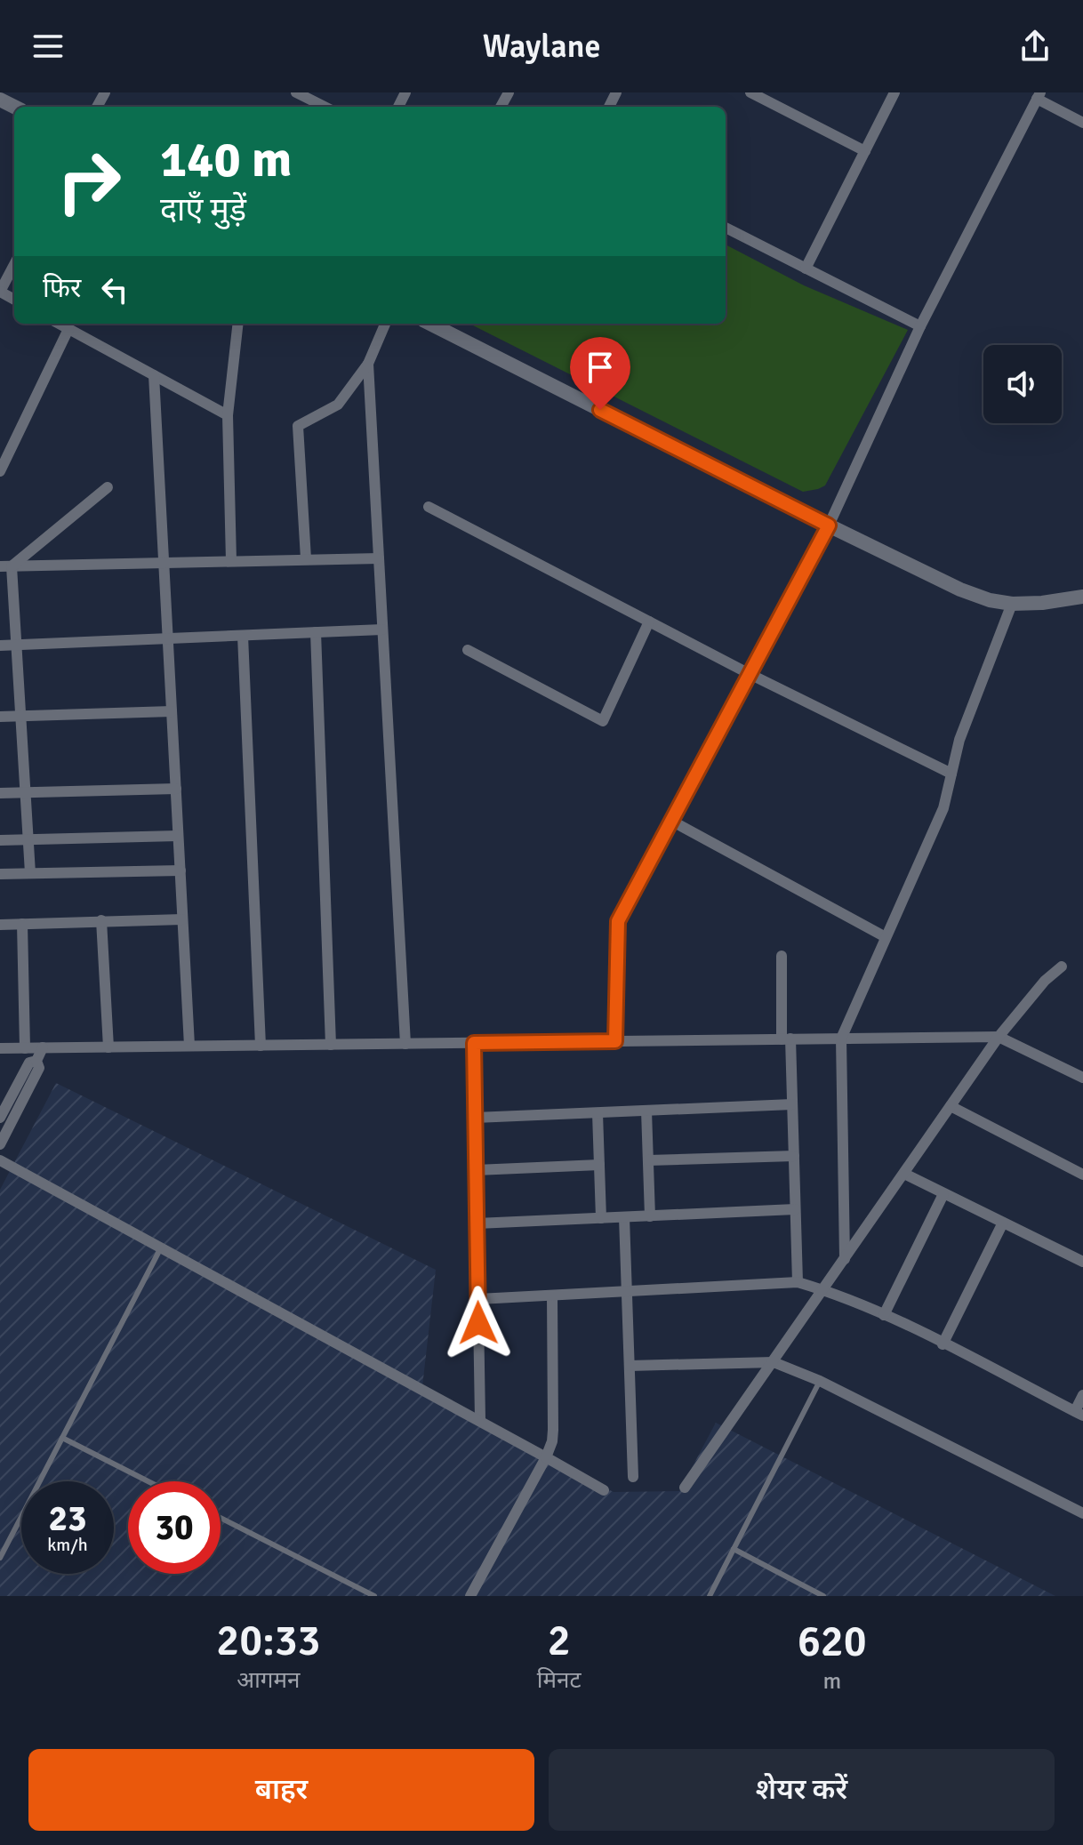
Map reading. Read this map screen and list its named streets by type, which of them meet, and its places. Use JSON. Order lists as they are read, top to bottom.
{
  "page": {
    "header": "Waylane",
    "turn": ["140 m", "दाएँ मुड़ें"],
    "then": "फिर",
    "speed": "23 km/h",
    "limit": "30",
    "eta": [
      "20:33",
      "आगमन",
      "2",
      "मिनट",
      "620",
      "m"
    ],
    "buttons": ["बाहर", "शेयर करें"]
  }
}
